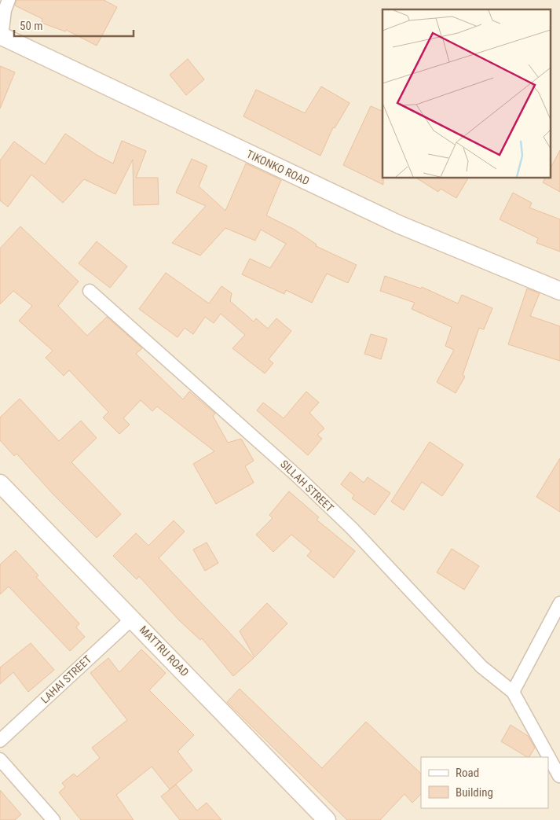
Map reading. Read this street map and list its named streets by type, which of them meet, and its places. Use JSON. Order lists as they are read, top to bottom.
{
  "streets": {
    "street": [
      "TIKONKO ROAD",
      "SILLAH STREET",
      "MATTRU ROAD",
      "LAHAI STREET"
    ]
  },
  "crossings": [
    ["MATTRU ROAD", "LAHAI STREET"]
  ],
  "legend": ["Road", "Building"],
  "scale_bar": "50 m"
}
